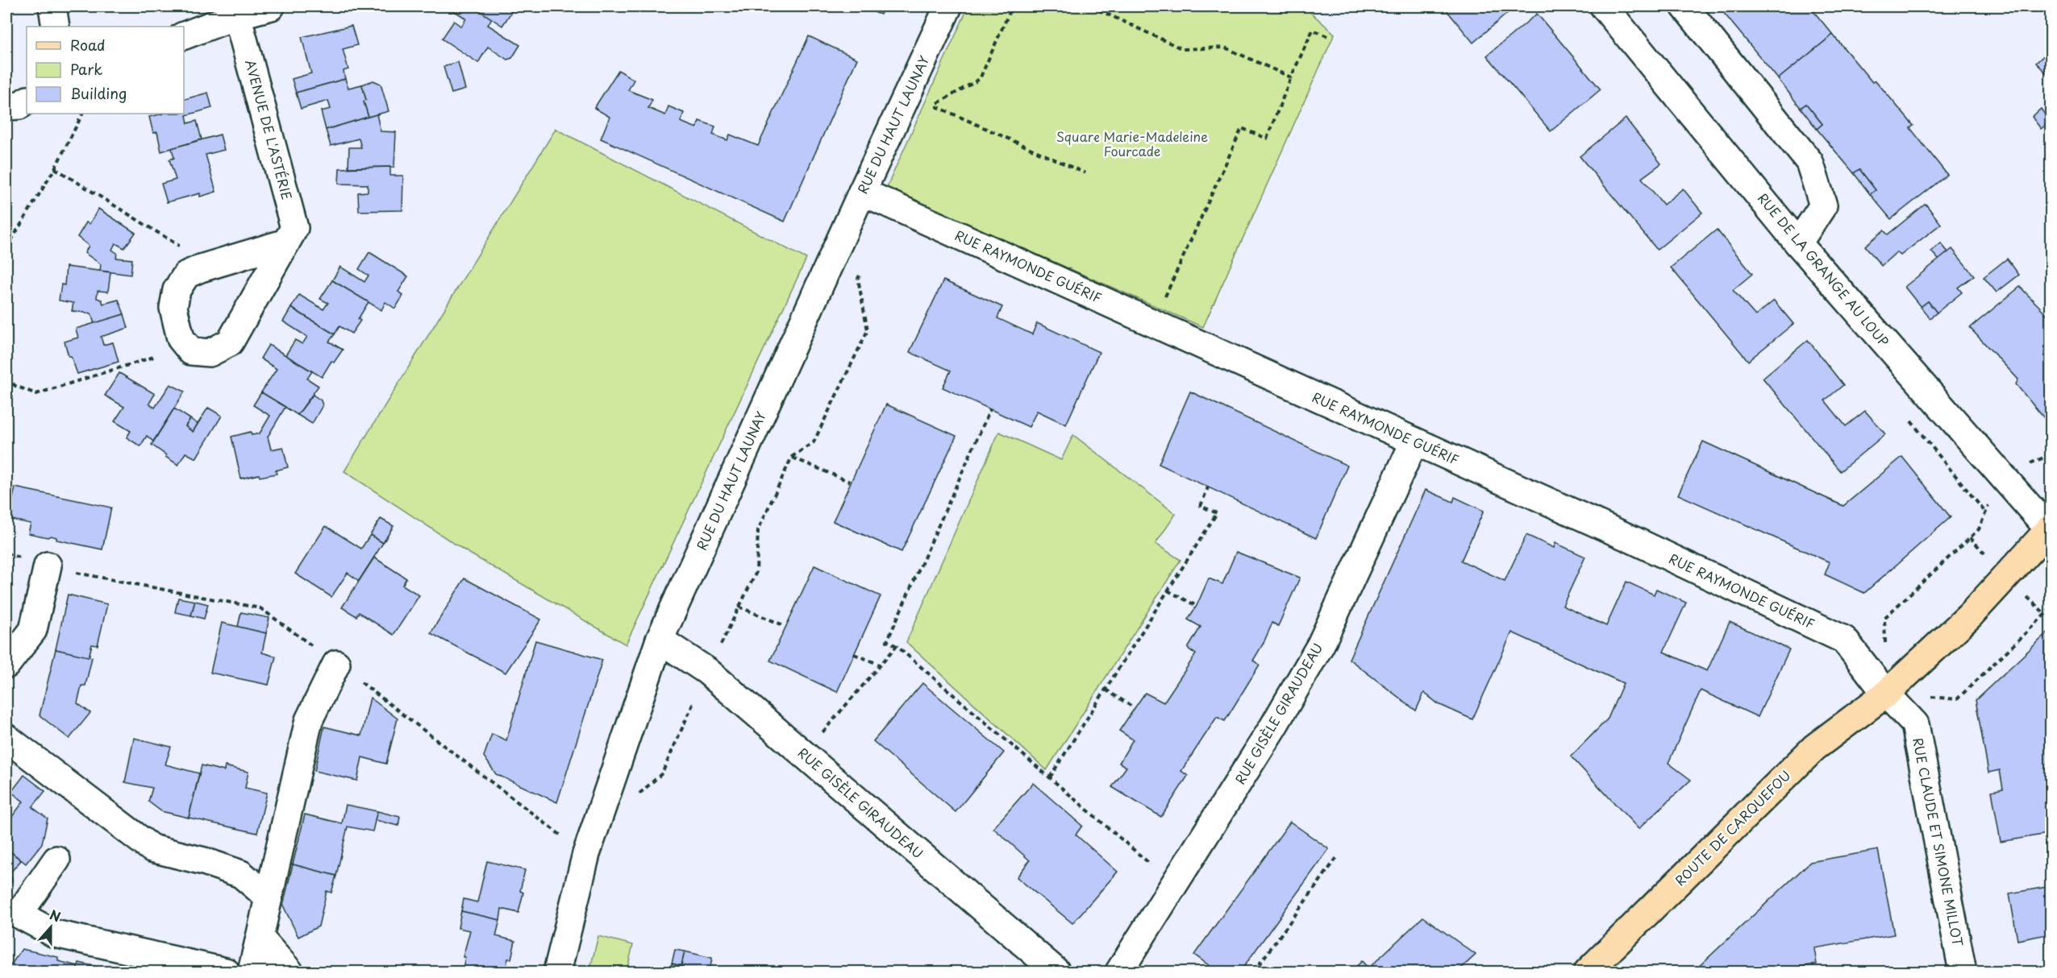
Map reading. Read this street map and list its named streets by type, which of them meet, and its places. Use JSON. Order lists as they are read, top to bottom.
{
  "streets": {
    "main road": ["ROUTE DE CARQUEFOU"],
    "street": [
      "RUE DU HAUT LAUNAY",
      "AVENUE DE L'ASTÉRIE",
      "RUE RAYMONDE GUÉRIF",
      "RUE DE LA GRANGE AU LOUP",
      "RUE GISÈLE GIRAUDEAU",
      "RUE CLAUDE ET SIMONE MILLOT"
    ]
  },
  "crossings": [
    ["RUE DU HAUT LAUNAY", "RUE RAYMONDE GUÉRIF"],
    ["RUE DU HAUT LAUNAY", "RUE GISÈLE GIRAUDEAU"],
    ["RUE RAYMONDE GUÉRIF", "RUE GISÈLE GIRAUDEAU"],
    ["RUE RAYMONDE GUÉRIF", "ROUTE DE CARQUEFOU"],
    ["RUE RAYMONDE GUÉRIF", "RUE CLAUDE ET SIMONE MILLOT"],
    ["RUE DE LA GRANGE AU LOUP", "ROUTE DE CARQUEFOU"],
    ["ROUTE DE CARQUEFOU", "RUE CLAUDE ET SIMONE MILLOT"]
  ],
  "parks": ["Square Marie-Madeleine Fourcade"],
  "legend": ["Road", "Park", "Building"],
  "north": "top"
}
